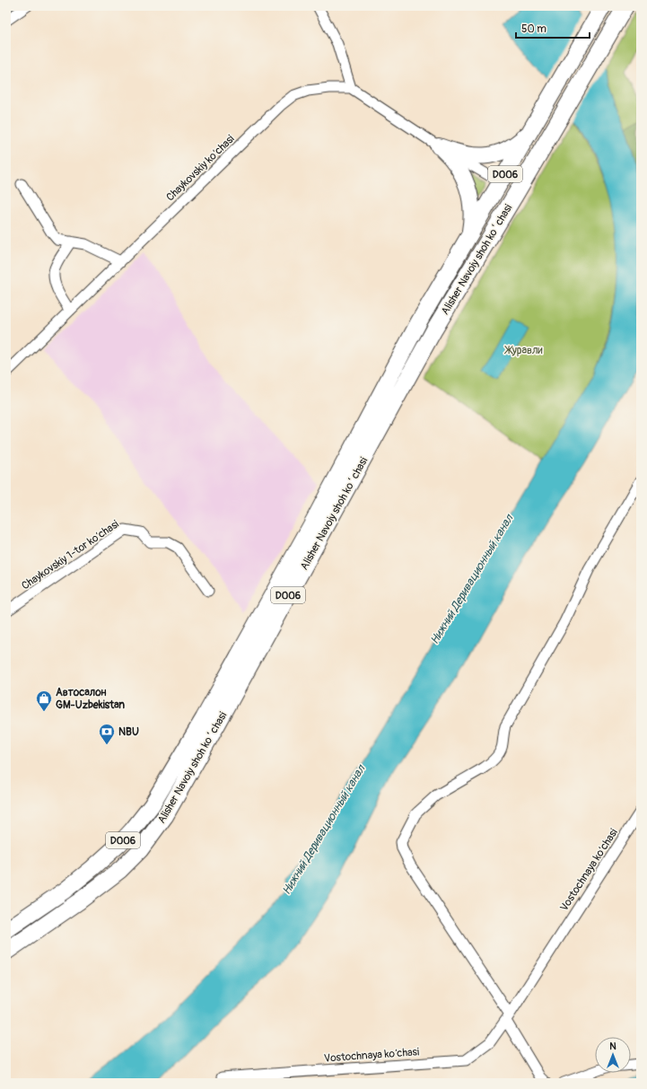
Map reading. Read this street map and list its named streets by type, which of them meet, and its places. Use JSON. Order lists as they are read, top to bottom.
{
  "streets": {
    "main road": ["D006", "Alisher Navoiy shoh koʻchasi"],
    "street": ["Chaykovskiy ko‘chasi", "Chaykovskiy 1-tor ko‘chasi", "Vostochnaya ko‘chasi"]
  },
  "crossings": [
    ["D006", "Alisher Navoiy shoh koʻchasi"]
  ],
  "water": ["Нижний Деривационный канал"],
  "parks": ["Журавли"],
  "places": {
    "shop": ["Автосалон GM-Uzbekistan"],
    "bank": ["NBU"]
  },
  "scale_bar": "50 m",
  "north": "top"
}
